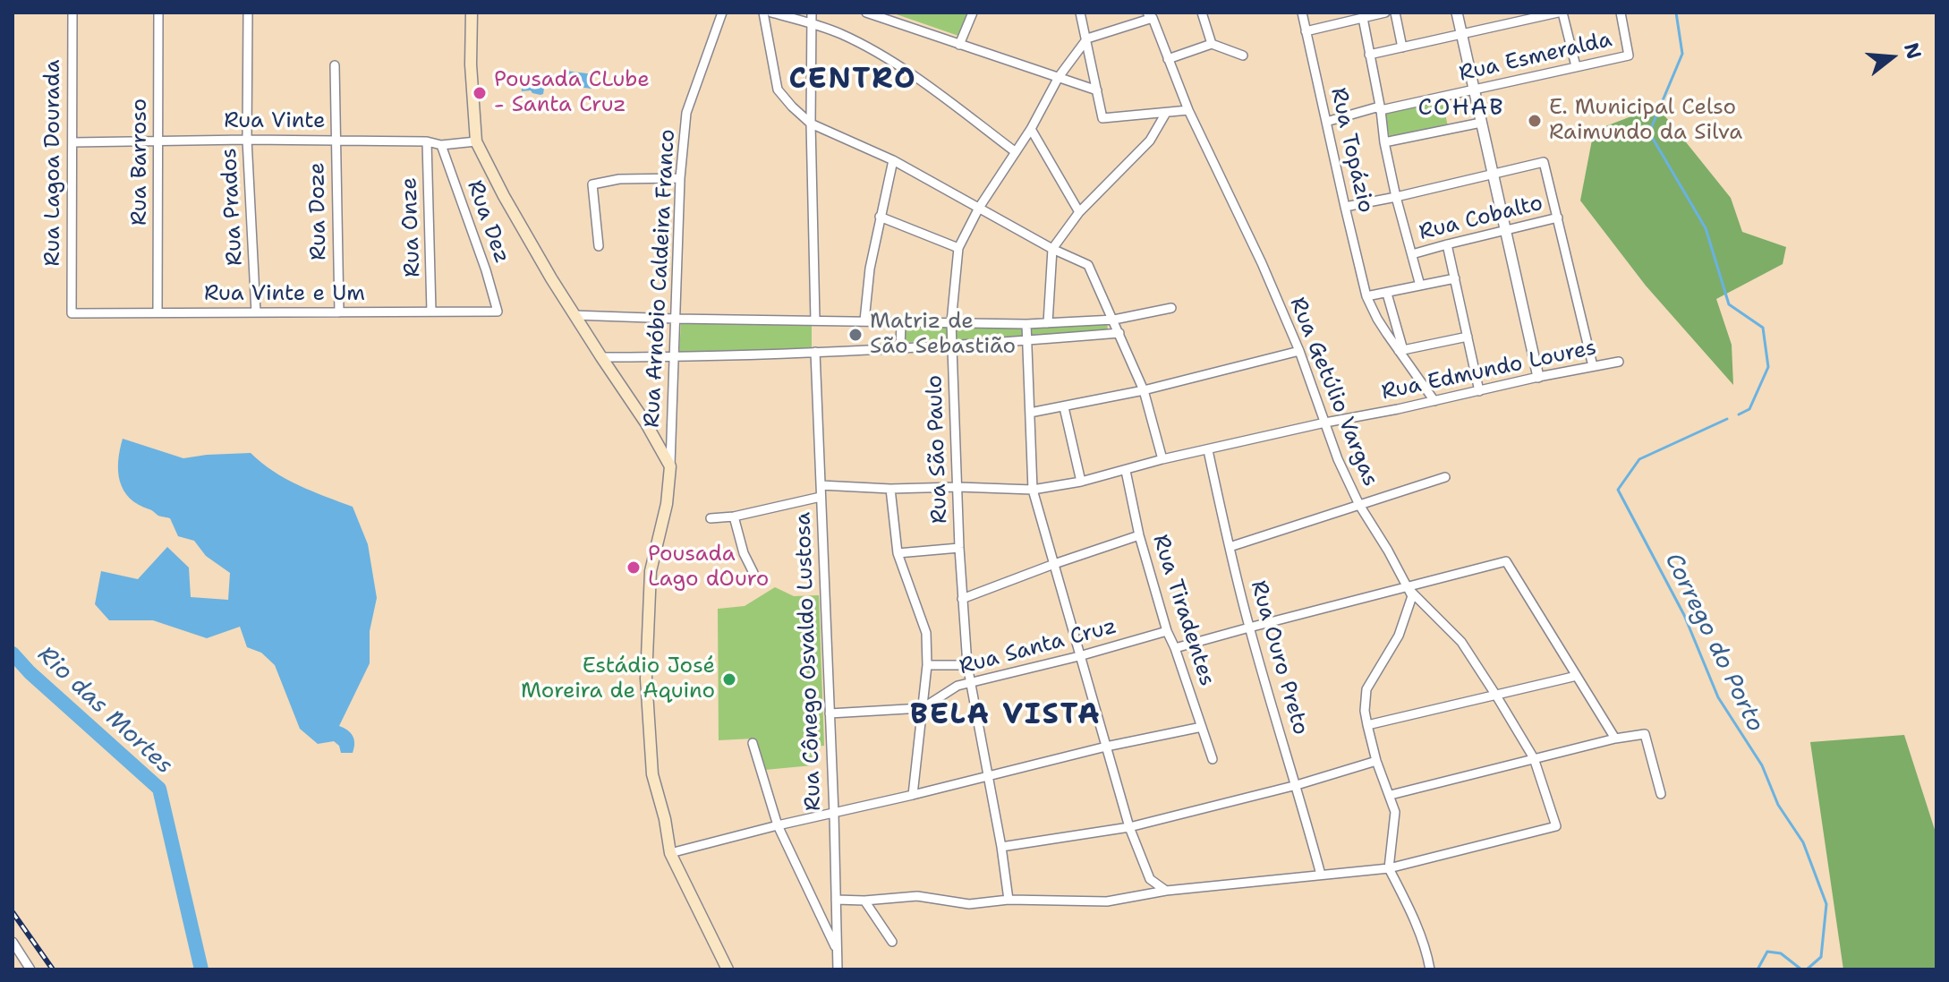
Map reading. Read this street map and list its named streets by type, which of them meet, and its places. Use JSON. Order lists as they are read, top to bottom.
{
  "streets": {
    "street": [
      "Rua Esmeralda",
      "Rua Vinte",
      "Rua Topázio",
      "Rua Barroso",
      "Rua Lagoa Dourada",
      "Rua Prados",
      "Rua Doze",
      "Rua Cobalto",
      "Rua Dez",
      "Rua Onze",
      "Rua Arnóbio Caldeira Franco",
      "Rua Vinte e Um",
      "Rua Edmundo Loures",
      "Rua Getúlio Vargas",
      "Rua São Paulo",
      "Rua Tiradentes",
      "Rua Santa Cruz",
      "Rua Ouro Preto",
      "Rua Cônego Osvaldo Lustosa"
    ]
  },
  "crossings": [
    ["Rua Esmeralda", "Rua Topázio"],
    ["Rua Vinte", "Rua Barroso"],
    ["Rua Vinte", "Rua Lagoa Dourada"],
    ["Rua Vinte", "Rua Prados"],
    ["Rua Vinte", "Rua Doze"],
    ["Rua Vinte", "Rua Dez"],
    ["Rua Vinte", "Rua Onze"],
    ["Rua Topázio", "Rua Edmundo Loures"],
    ["Rua Barroso", "Rua Vinte e Um"],
    ["Rua Lagoa Dourada", "Rua Vinte e Um"],
    ["Rua Prados", "Rua Vinte e Um"],
    ["Rua Doze", "Rua Vinte e Um"],
    ["Rua Dez", "Rua Vinte e Um"],
    ["Rua Onze", "Rua Vinte e Um"],
    ["Rua Edmundo Loures", "Rua Getúlio Vargas"],
    ["Rua Edmundo Loures", "Rua São Paulo"],
    ["Rua Edmundo Loures", "Rua Tiradentes"],
    ["Rua Edmundo Loures", "Rua Ouro Preto"],
    ["Rua Edmundo Loures", "Rua Cônego Osvaldo Lustosa"],
    ["Rua São Paulo", "Rua Santa Cruz"],
    ["Rua Tiradentes", "Rua Santa Cruz"]
  ],
  "districts": ["CENTRO", "COHAB", "BELA VISTA"],
  "water": ["Corrego do Porto", "Rio das Mortes"],
  "places": [
    "Pousada CLube - Santa Cruz",
    "E. Municipal Celso Raimundo da Silva",
    "Matriz de São Sebastião",
    "Pousada Lago dOuro",
    "Estádio José Moreira de Aquino"
  ],
  "north": "right"
}
